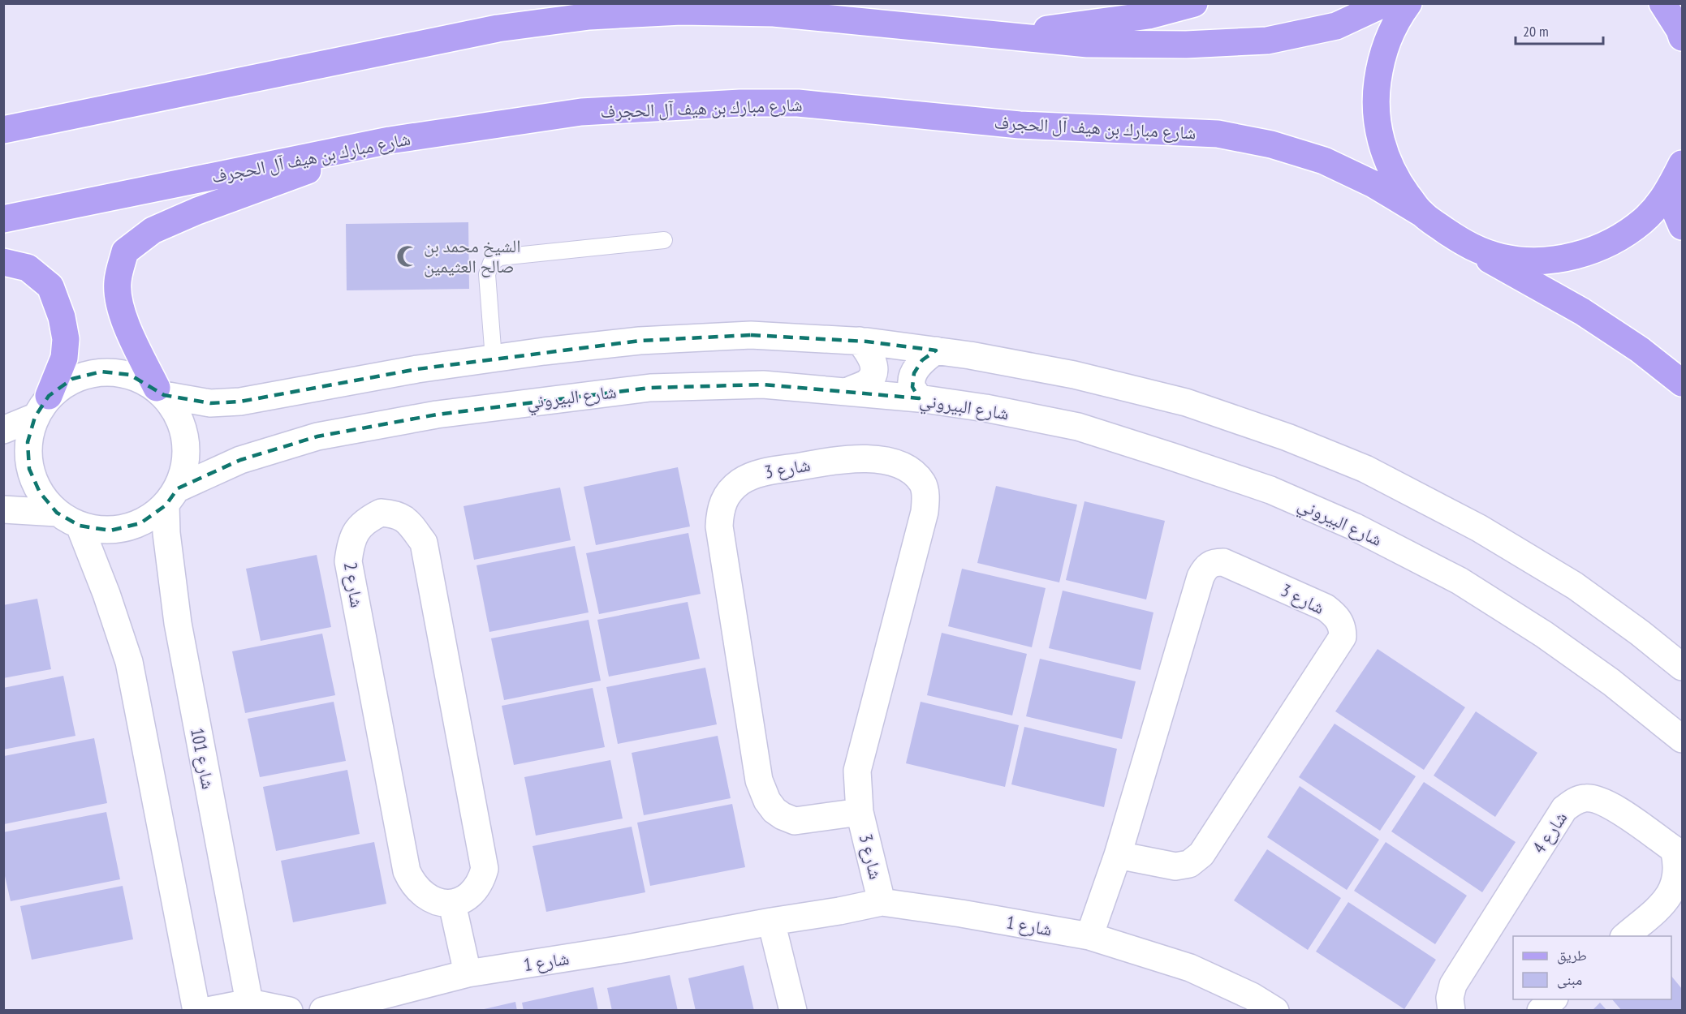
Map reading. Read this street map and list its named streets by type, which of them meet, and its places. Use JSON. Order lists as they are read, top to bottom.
{
  "streets": {
    "main road": ["شارع مبارك بن هيف آل الحجرف"],
    "street": [
      "شارع البيروني",
      "شارع 3",
      "شارع 2",
      "شارع 101",
      "شارع 4",
      "شارع 1"
    ]
  },
  "crossings": [
    ["شارع البيروني", "شارع 101"],
    ["شارع 3", "شارع 1"]
  ],
  "places": {
    "mosque": ["الشيخ محمد بن صالح العثيمين"]
  },
  "legend": ["طريق", "مبنى"],
  "scale_bar": "20 m"
}
